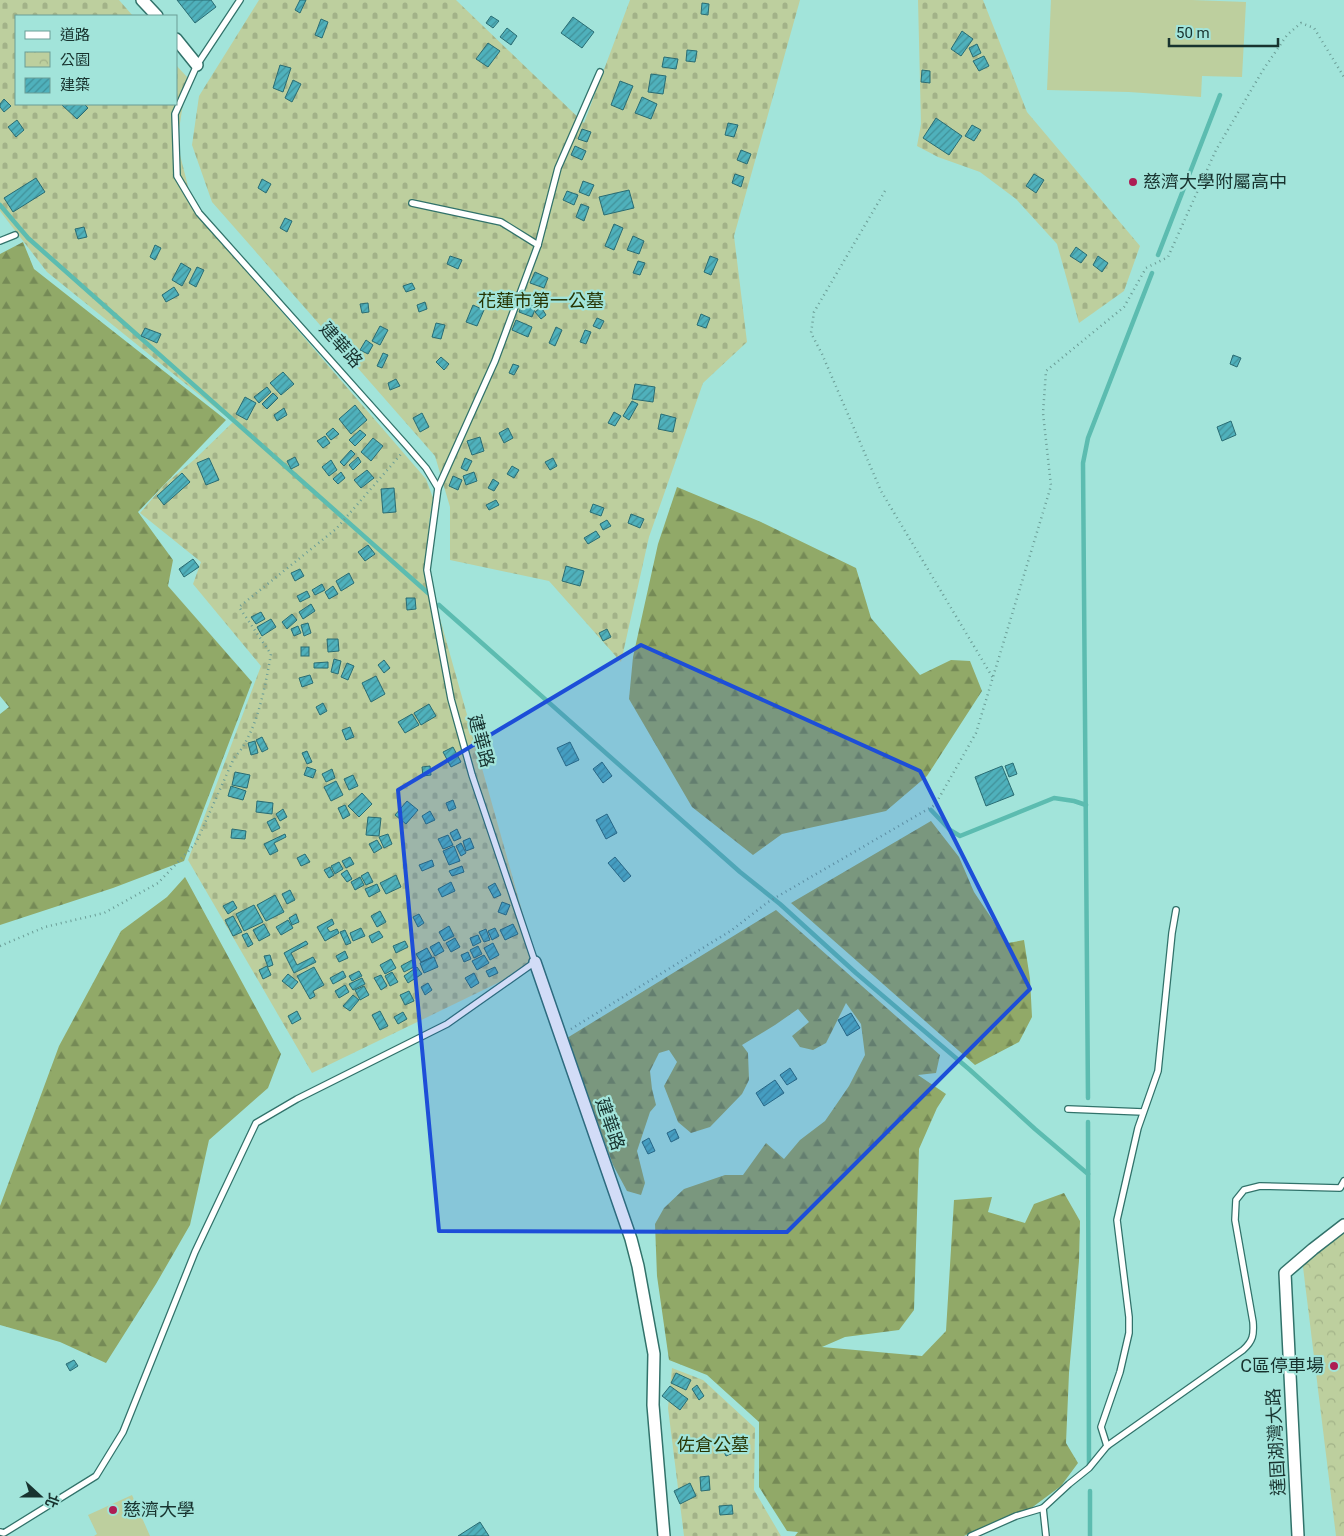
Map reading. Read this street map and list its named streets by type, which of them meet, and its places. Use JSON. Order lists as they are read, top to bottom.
{
  "streets": {
    "street": ["建華路", "達固湖灣大路"]
  },
  "parks": ["花蓮市第一公墓", "佐倉公墓"],
  "places": ["慈濟大學附屬高中", "C區停車場", "慈濟大學"],
  "legend": ["道路", "公園", "建築"],
  "scale_bar": "50 m",
  "north": "right"
}
